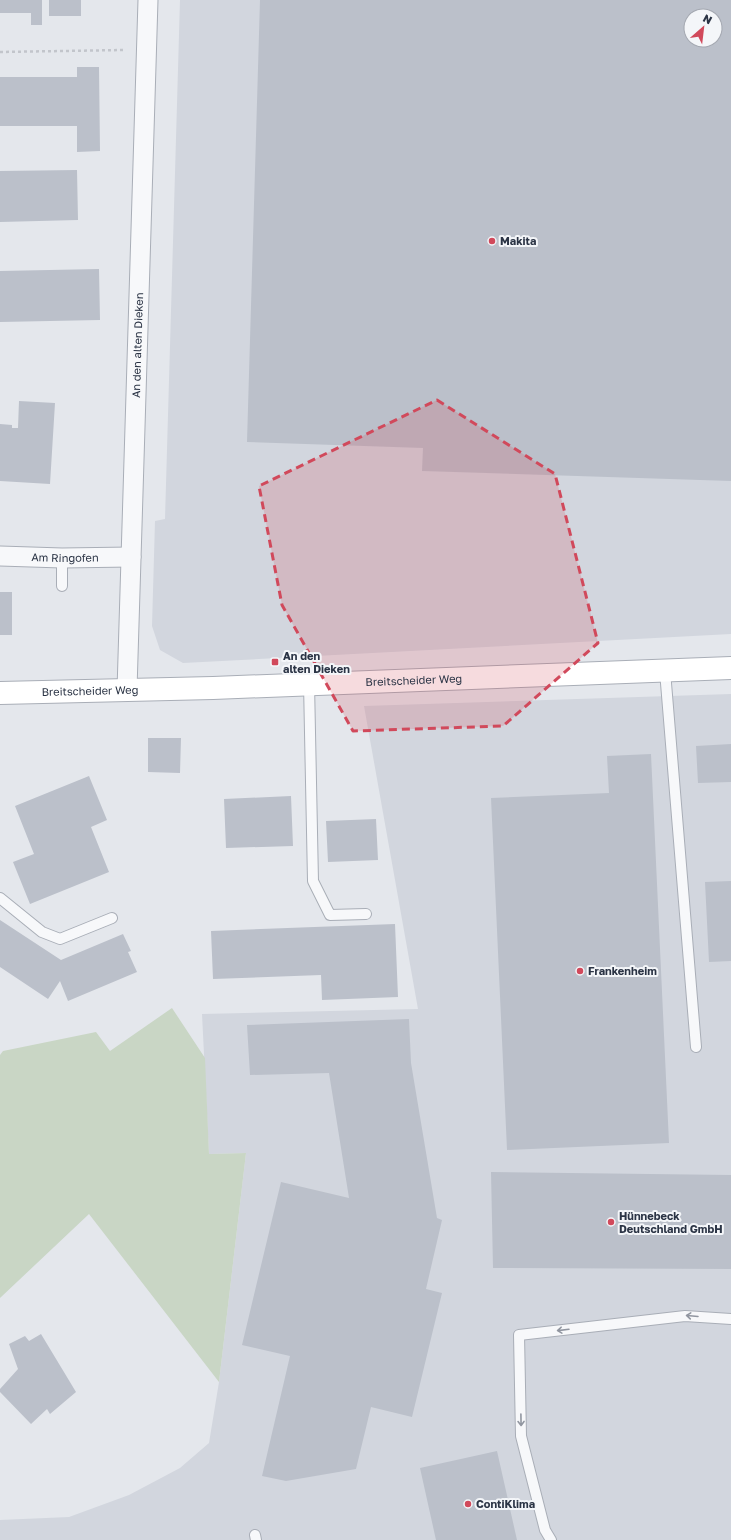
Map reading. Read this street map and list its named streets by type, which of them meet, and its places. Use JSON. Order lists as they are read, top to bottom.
{
  "streets": {
    "main road": ["Breitscheider Weg"],
    "street": ["An den alten Dieken", "Am Ringofen"]
  },
  "crossings": [
    ["An den alten Dieken", "Am Ringofen"],
    ["An den alten Dieken", "Breitscheider Weg"]
  ],
  "places": {
    "other": [
      "Makita",
      "Frankenheim",
      "Hünnebeck Deutschland GmbH",
      "ContiKlima"
    ],
    "transit": ["An den alten Dieken"]
  },
  "north": "top right"
}
